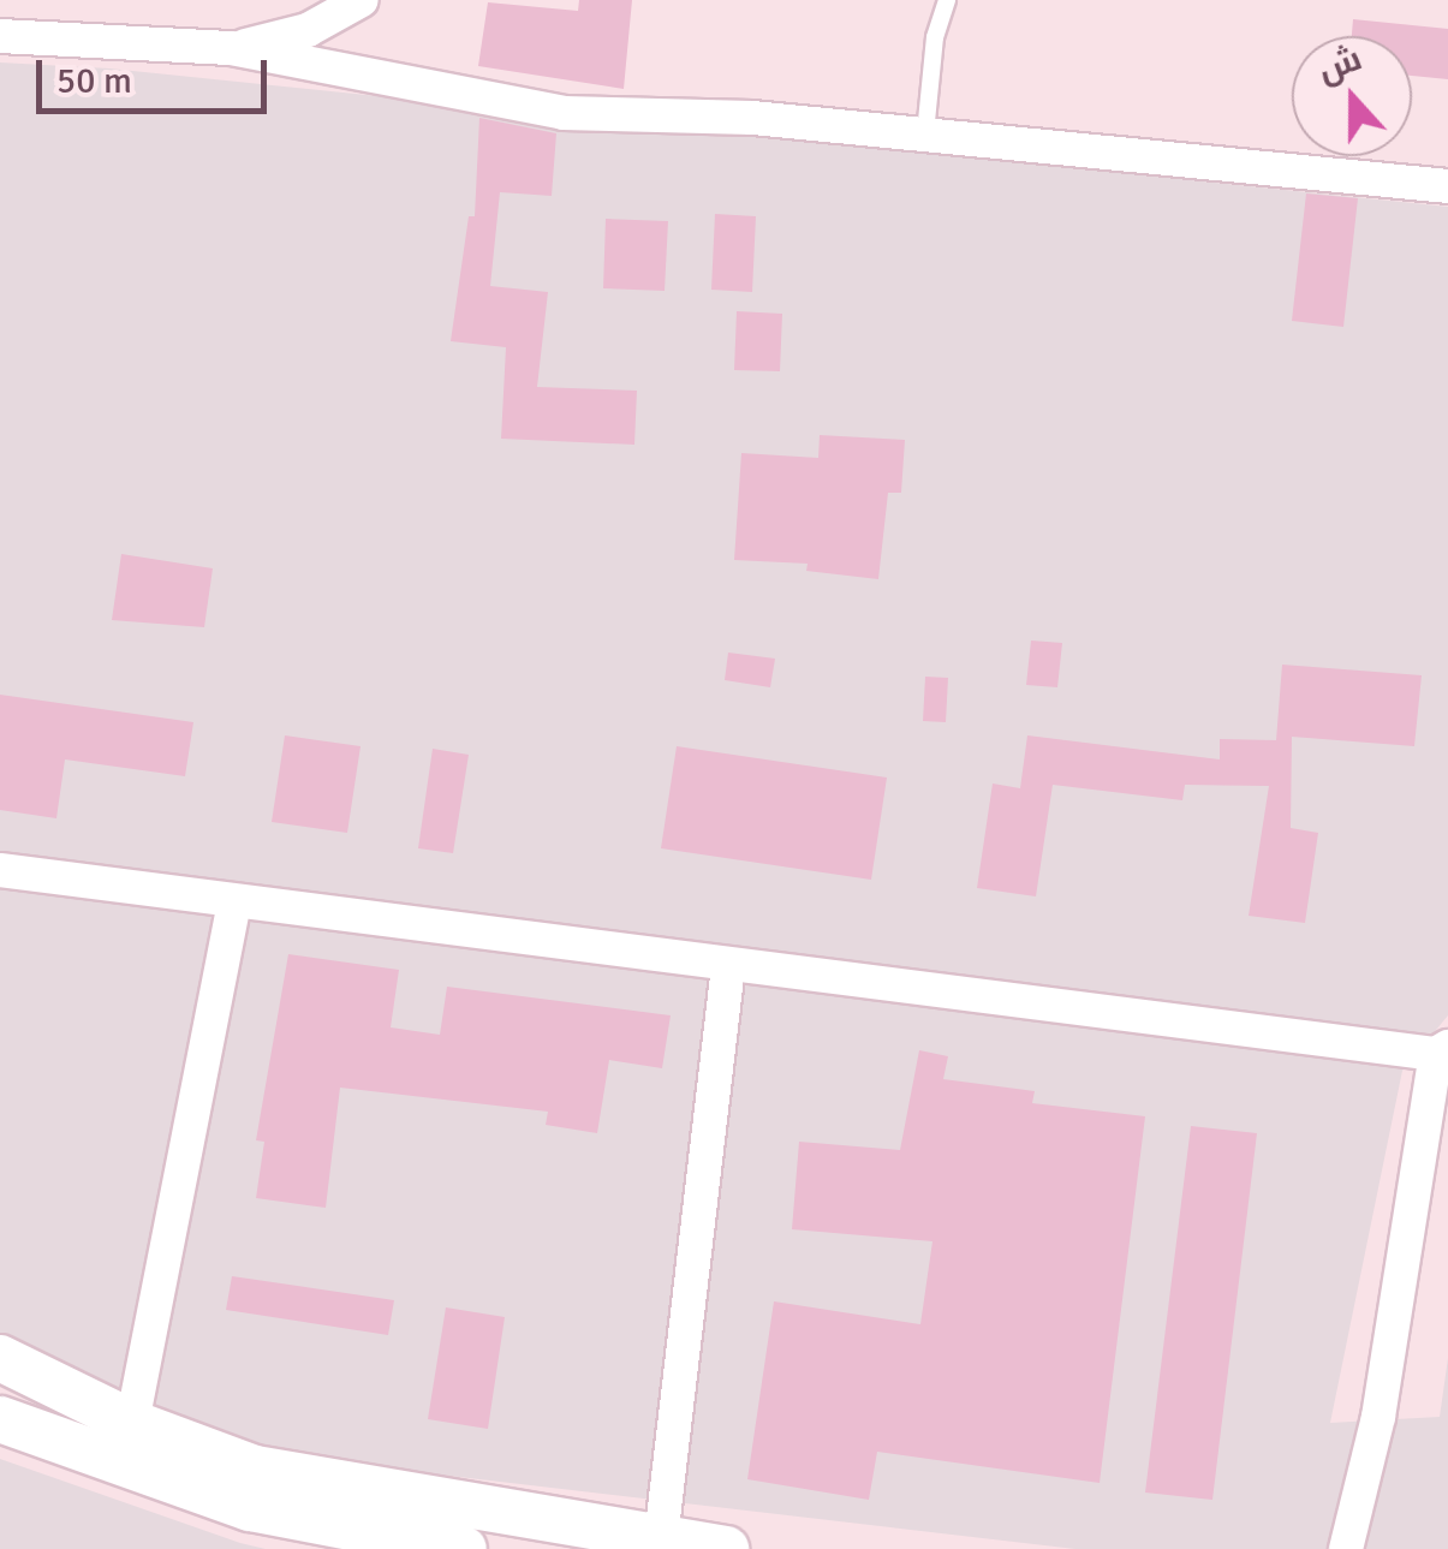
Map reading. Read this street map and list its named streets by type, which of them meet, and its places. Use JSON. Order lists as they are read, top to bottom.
{
  "scale_bar": "50 m",
  "north": "top"
}
